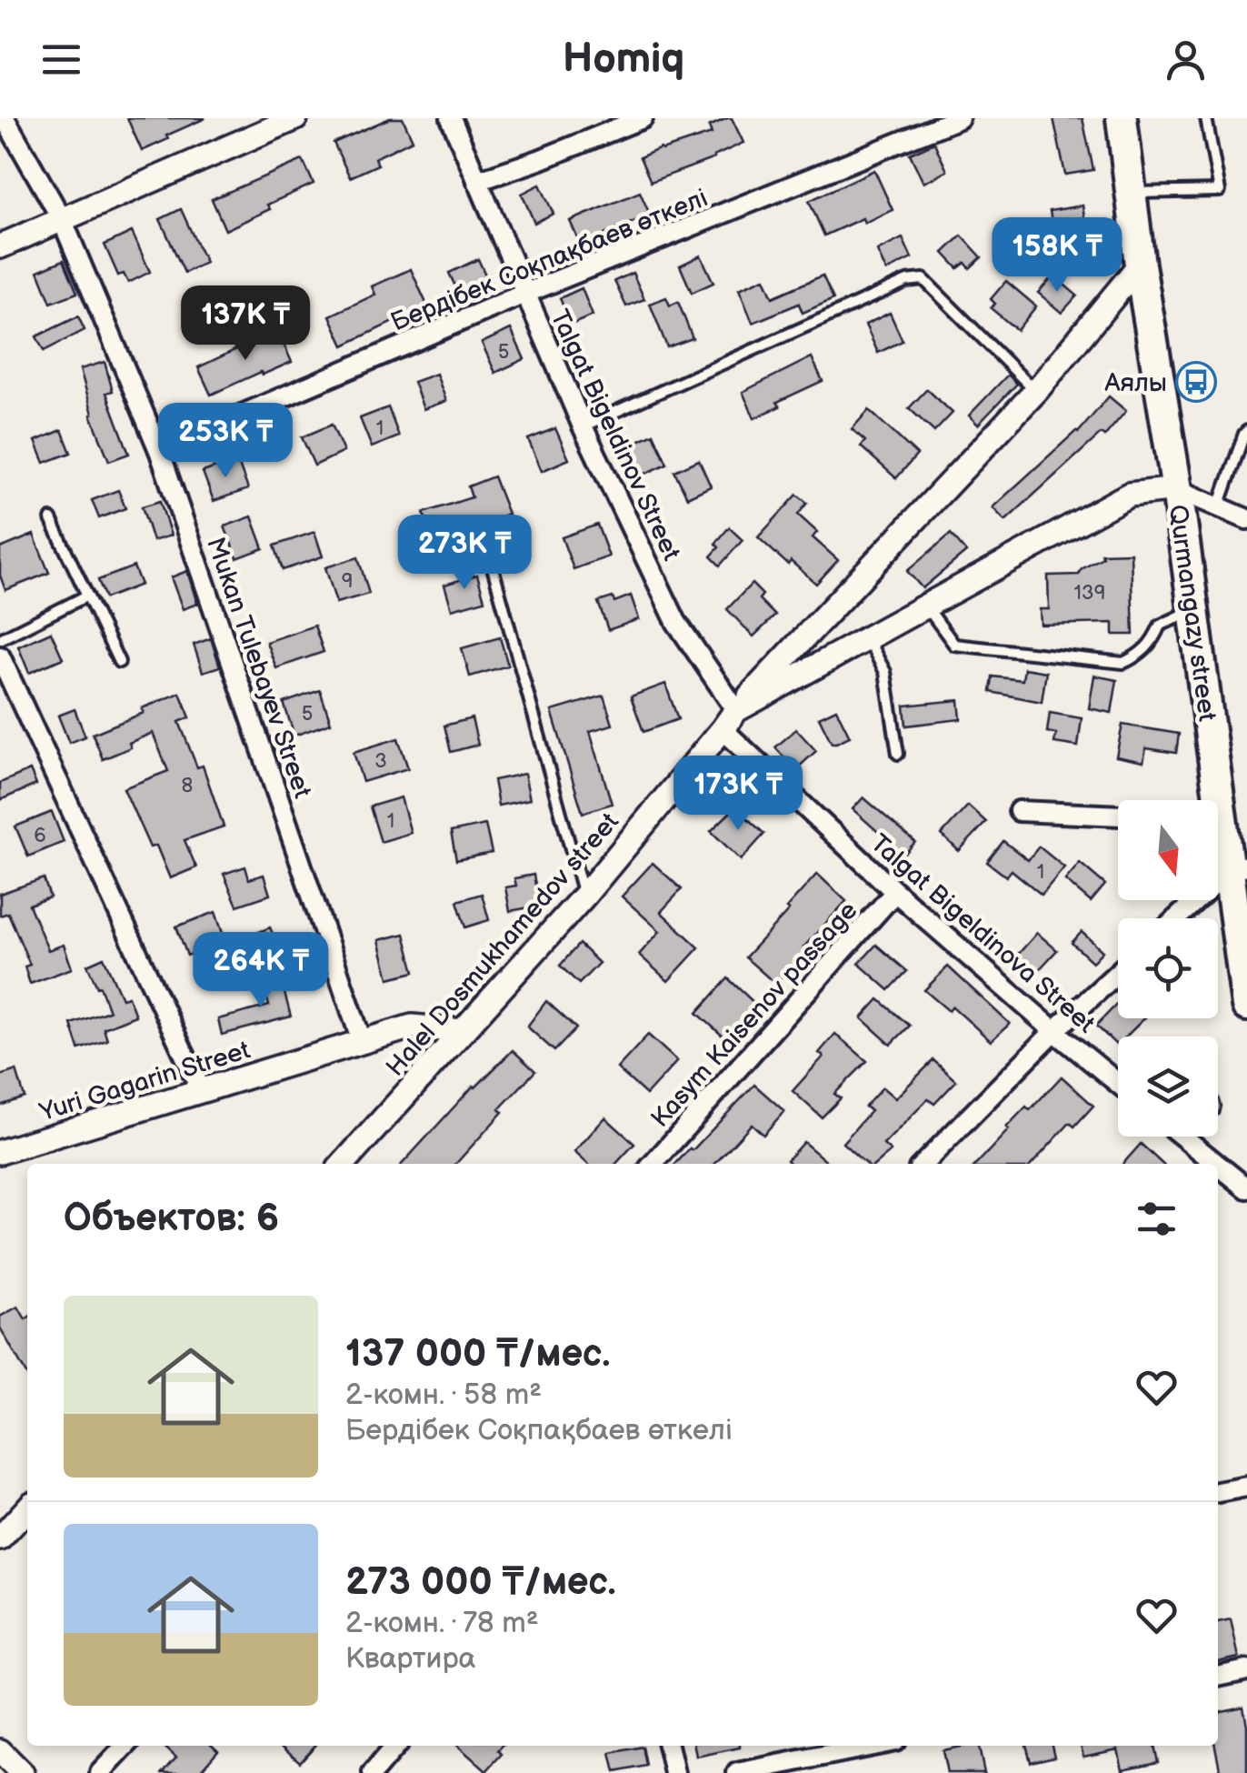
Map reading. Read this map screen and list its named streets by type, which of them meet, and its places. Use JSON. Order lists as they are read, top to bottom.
{
  "streets": {
    "main road": ["Qurmangazy street"],
    "street": [
      "Бердібек Соқпақбаев өткелі",
      "Talgat Bigeldinov Street",
      "Mukan Tulebayev Street",
      "Talgat Bigeldinova Street",
      "Halel Dosmukhamedov street",
      "Kasym Kaisenov passage",
      "Yuri Gagarin Street"
    ]
  },
  "crossings": [
    ["Бердібек Соқпақбаев өткелі", "Talgat Bigeldinov Street"],
    ["Бердібек Соқпақбаев өткелі", "Mukan Tulebayev Street"],
    ["Talgat Bigeldinov Street", "Talgat Bigeldinova Street"],
    ["Talgat Bigeldinov Street", "Halel Dosmukhamedov street"],
    ["Qurmangazy street", "Halel Dosmukhamedov street"],
    ["Mukan Tulebayev Street", "Yuri Gagarin Street"],
    ["Talgat Bigeldinova Street", "Halel Dosmukhamedov street"],
    ["Talgat Bigeldinova Street", "Kasym Kaisenov passage"],
    ["Halel Dosmukhamedov street", "Yuri Gagarin Street"]
  ],
  "places": {
    "bus stop": ["Аялы"]
  },
  "house_numbers": [
    "5",
    "1",
    "9",
    "139",
    "5",
    "3",
    "8",
    "1",
    "6",
    "1"
  ],
  "north": "bottom",
  "page": {
    "header": "Homiq",
    "price": [
      "158K ₸",
      "137K ₸",
      "253K ₸",
      "273K ₸",
      "173K ₸",
      "264K ₸"
    ],
    "heading": "Объектов: 6",
    "list": [
      {
        "name": "137 000 ₸/мес.",
        "note": "2-комн. · 58 m² · Бердібек Соқпақбаев өткелі"
      },
      {
        "name": "273 000 ₸/мес.",
        "note": "2-комн. · 78 m² · Квартира"
      }
    ]
  }
}
